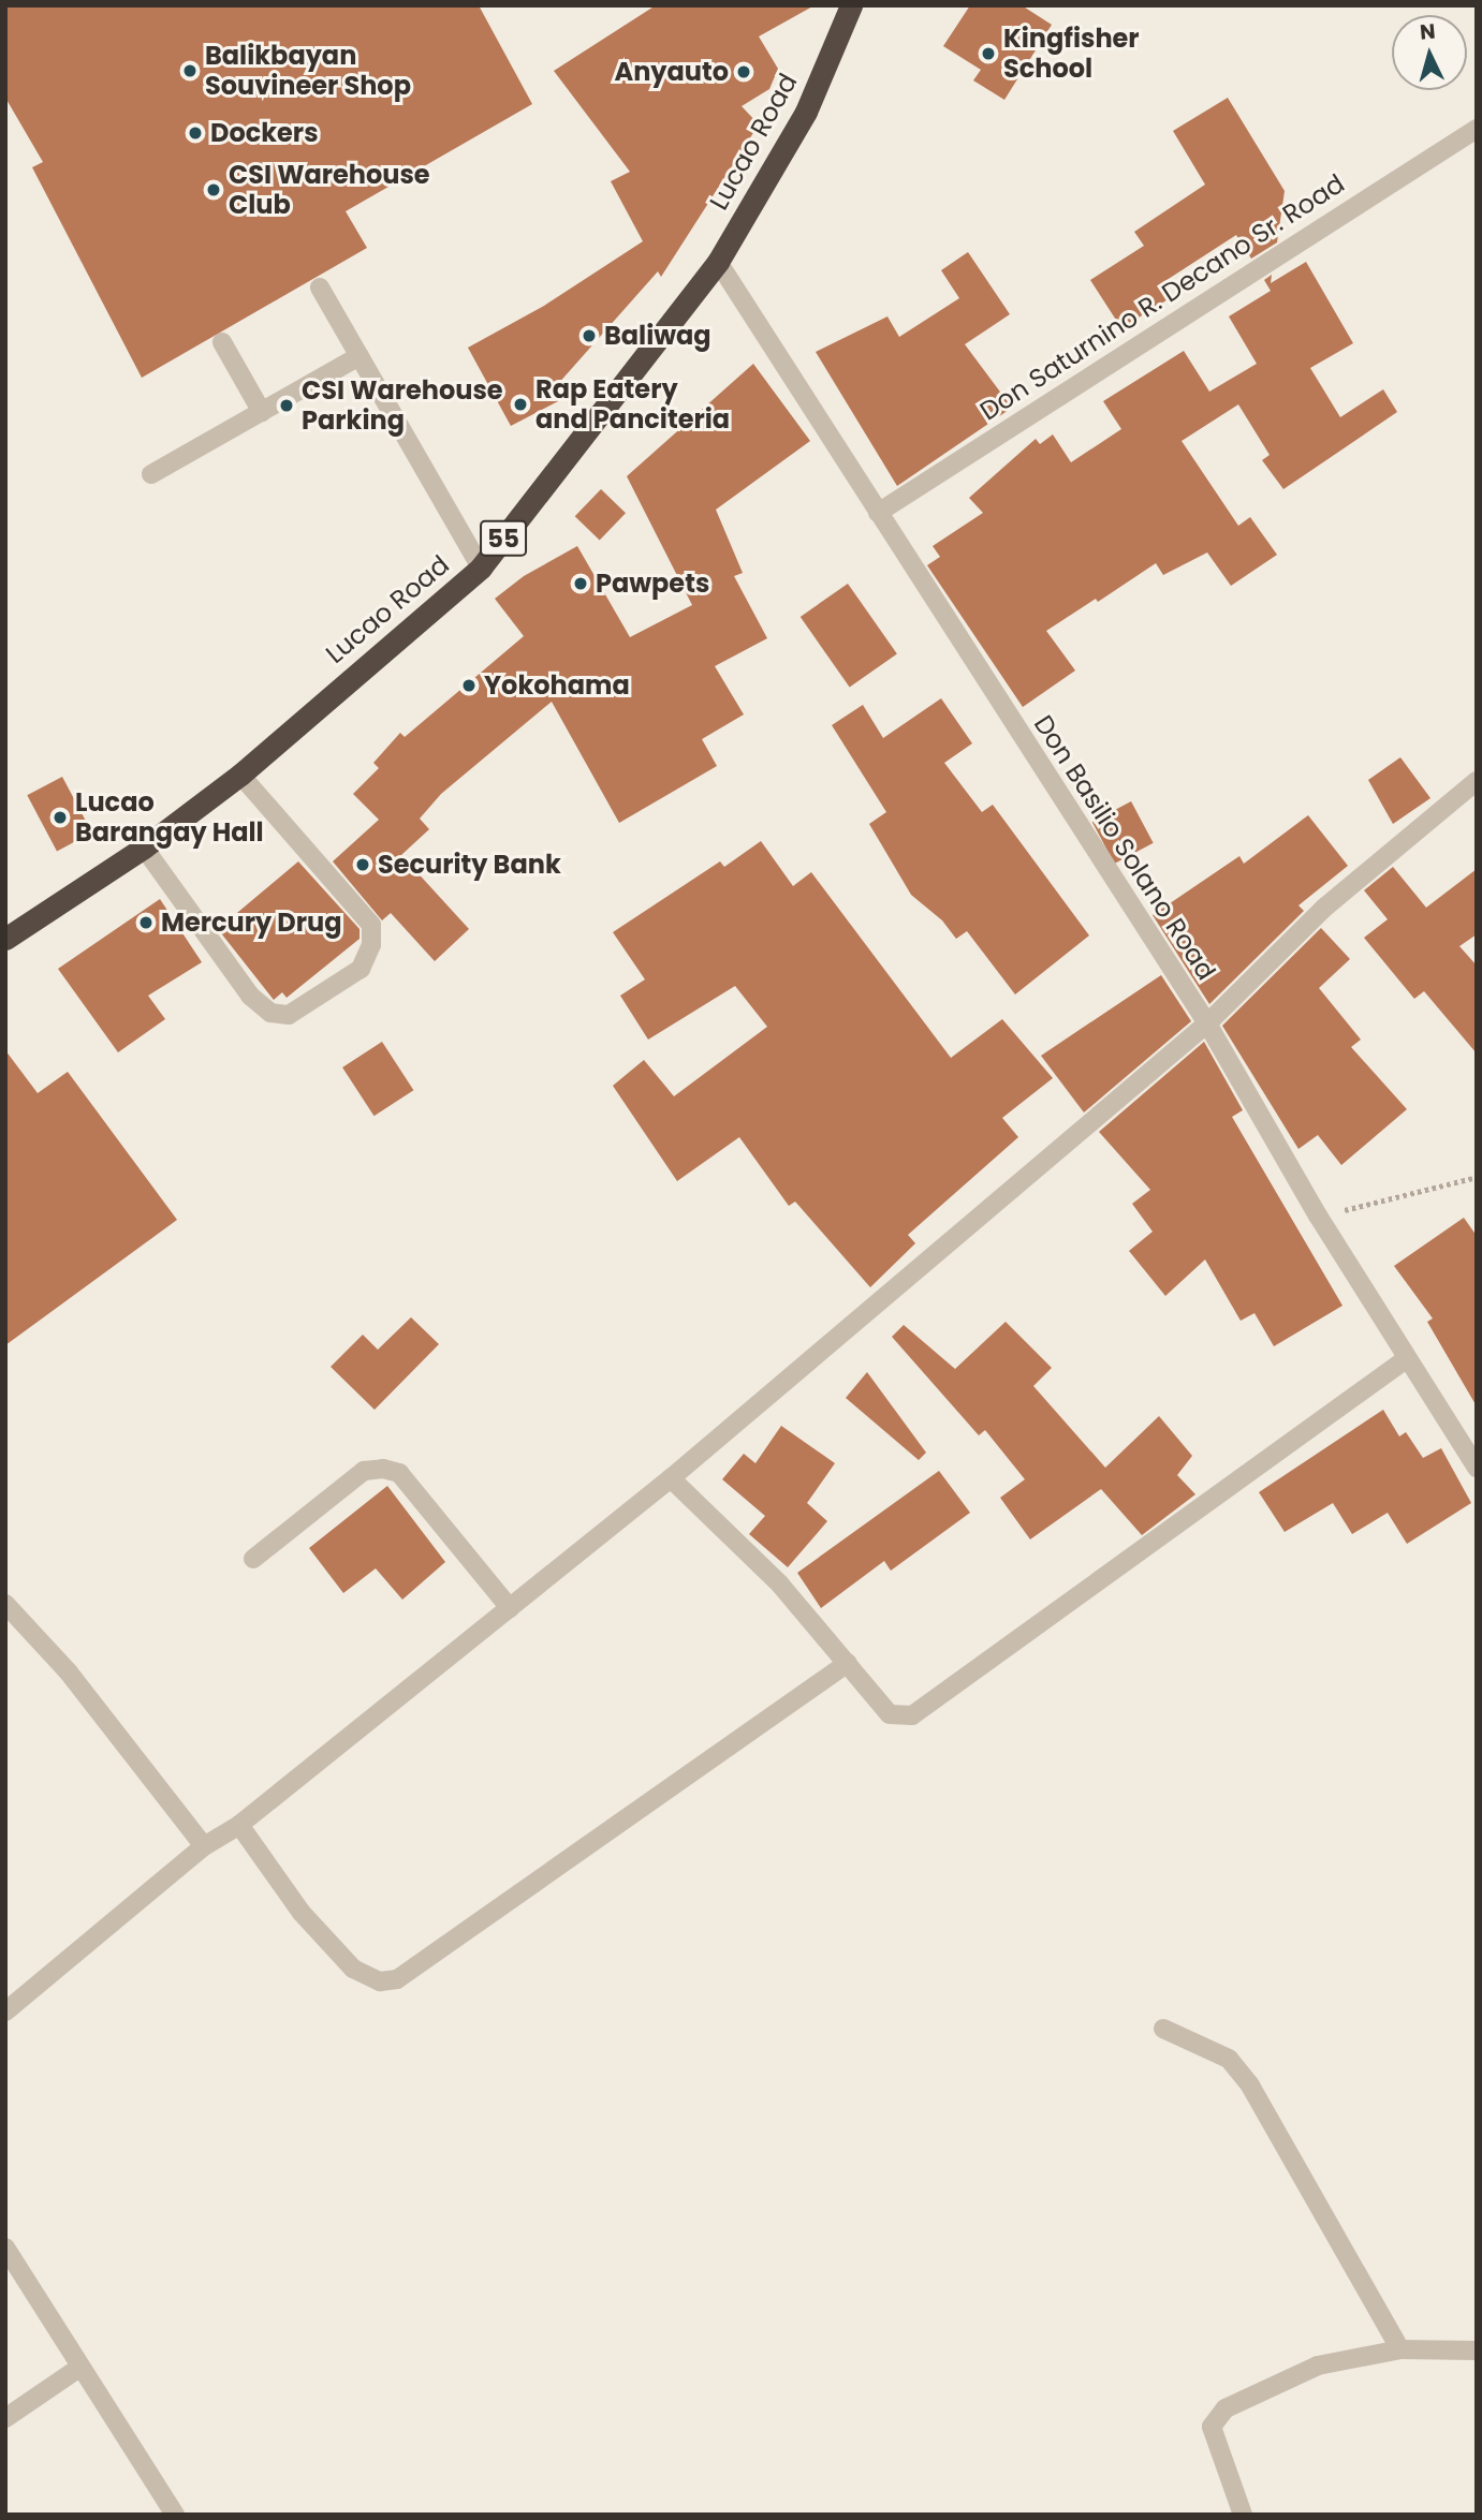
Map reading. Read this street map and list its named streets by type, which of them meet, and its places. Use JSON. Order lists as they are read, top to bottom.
{
  "streets": {
    "highway": ["Lucao Road", "55"],
    "street": ["Don Saturnino R. Decano Sr. Road", "Don Basilio Solano Road"]
  },
  "crossings": [
    ["Lucao Road", "Don Basilio Solano Road"],
    ["Don Saturnino R. Decano Sr. Road", "Don Basilio Solano Road"]
  ],
  "places": [
    "Kingfisher School",
    "Balikbayan Souvineer Shop",
    "Anyauto",
    "Dockers",
    "CSI Warehouse Club",
    "Baliwag",
    "Rap Eatery and Panciteria",
    "CSI Warehouse Parking",
    "Pawpets",
    "Yokohama",
    "Lucao Barangay Hall",
    "Security Bank",
    "Mercury Drug"
  ],
  "north": "top"
}
